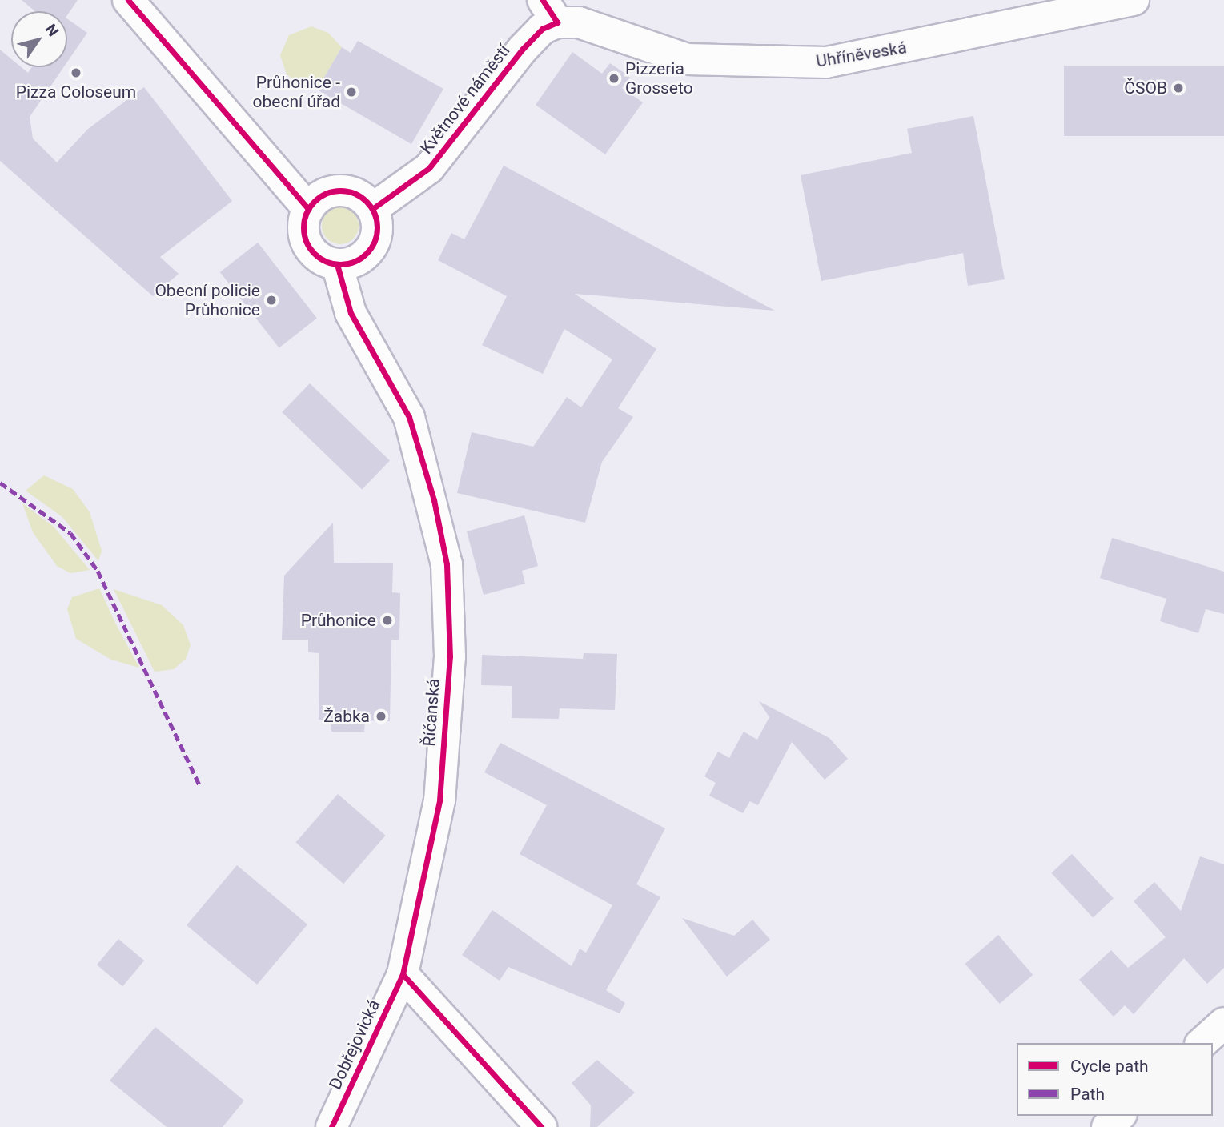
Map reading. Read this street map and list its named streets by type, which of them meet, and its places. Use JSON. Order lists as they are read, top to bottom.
{
  "streets": {
    "street": [
      "Uhříněveská",
      "Květnové náměstí",
      "Říčanská",
      "Dobřejovická"
    ]
  },
  "crossings": [
    ["Uhříněveská", "Květnové náměstí"],
    ["Květnové náměstí", "Říčanská"],
    ["Říčanská", "Dobřejovická"]
  ],
  "places": [
    "Pizza Coloseum",
    "Pizzeria Grosseto",
    "ČSOB",
    "Průhonice - obecní úřad",
    "Obecní policie Průhonice",
    "Průhonice",
    "Žabka"
  ],
  "legend": ["Cycle path", "Path"],
  "north": "top right"
}
